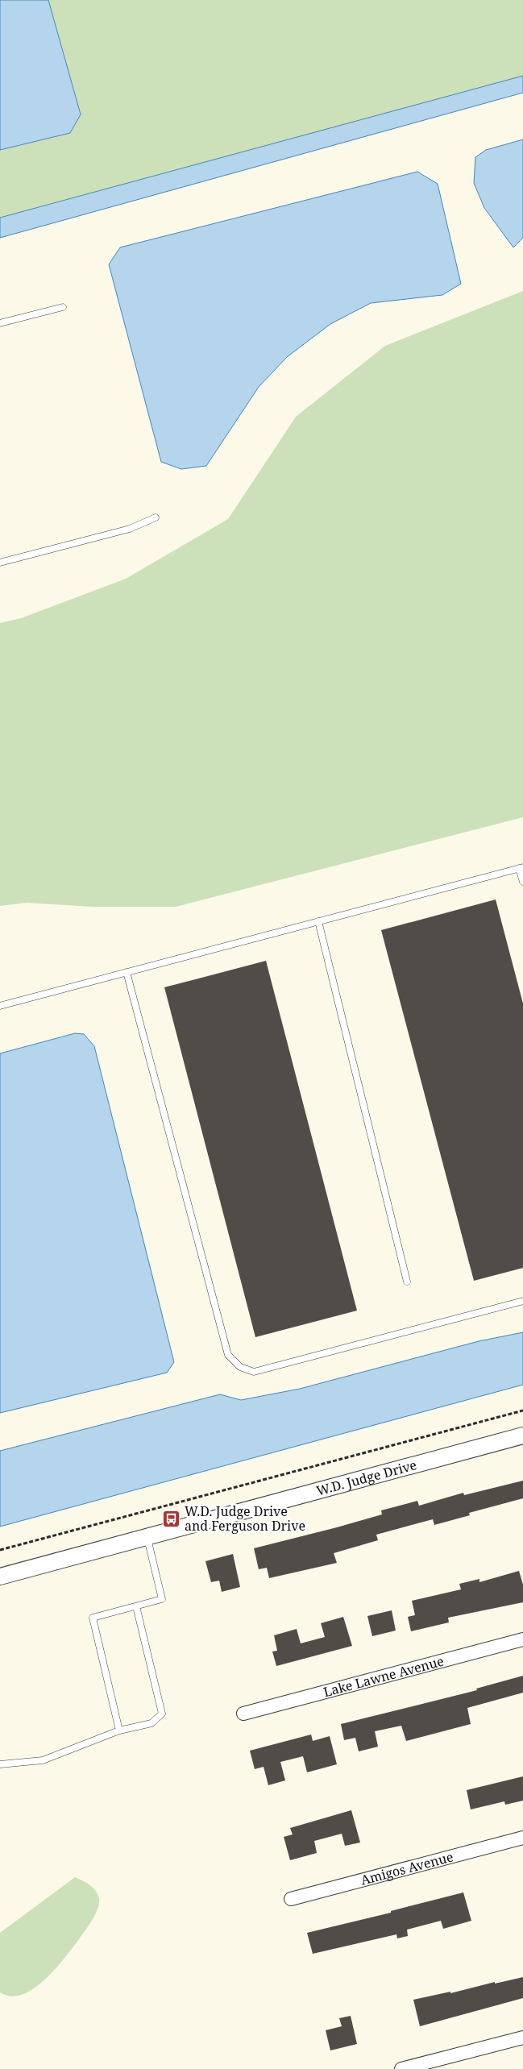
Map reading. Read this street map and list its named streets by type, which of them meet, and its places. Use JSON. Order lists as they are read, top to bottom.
{
  "streets": {
    "street": ["W.D. Judge Drive", "Lake Lawne Avenue", "Amigos Avenue"]
  },
  "places": {
    "bus stop": ["W.D. Judge Drive and Ferguson Drive"]
  }
}
